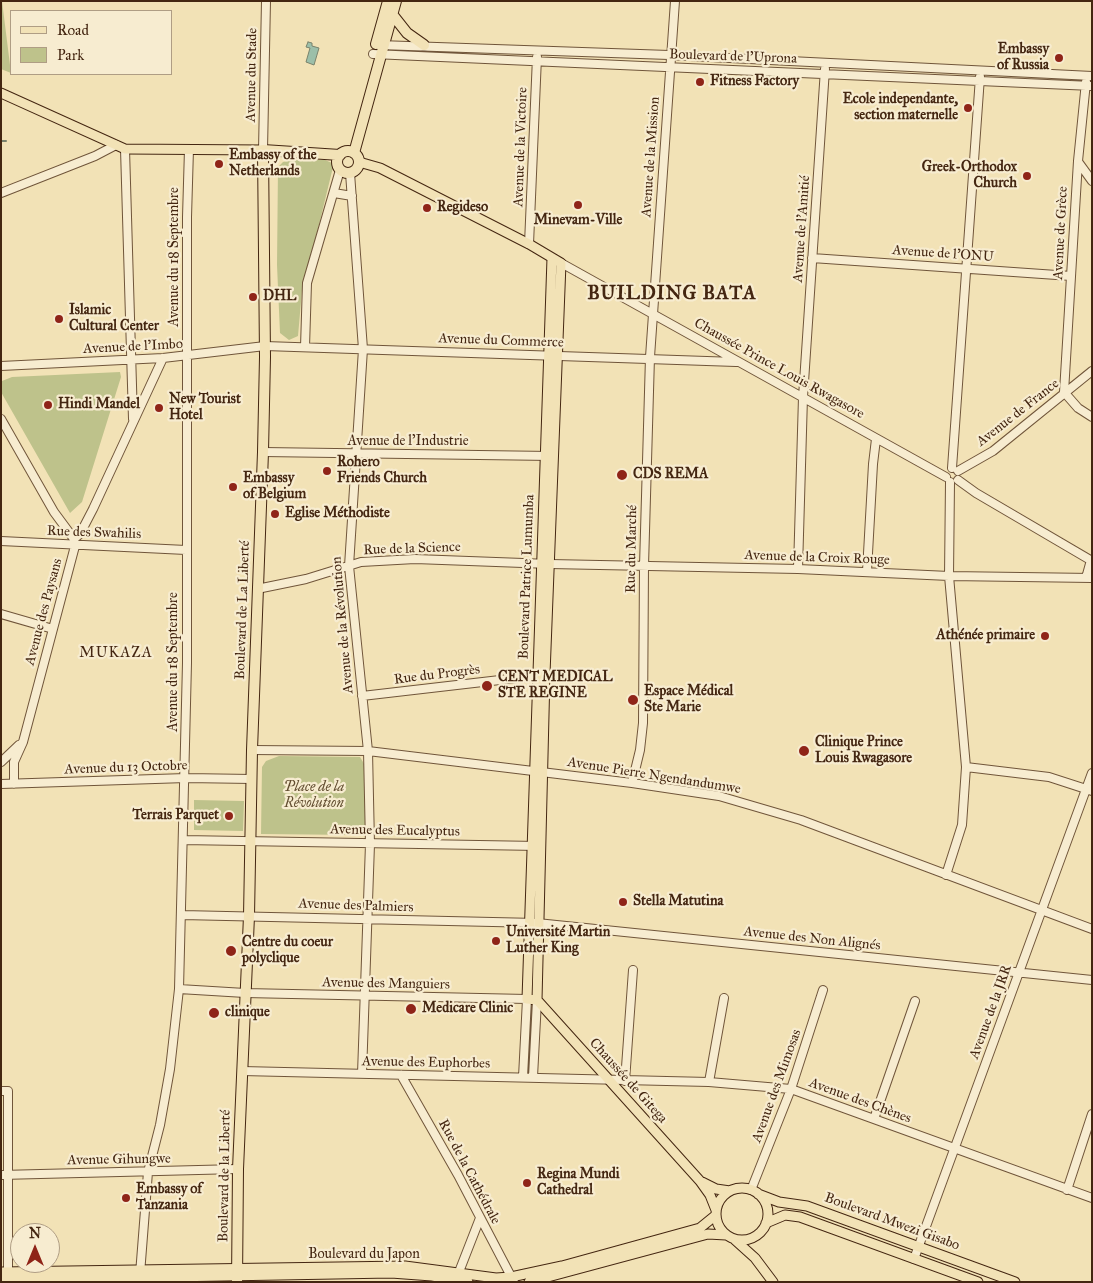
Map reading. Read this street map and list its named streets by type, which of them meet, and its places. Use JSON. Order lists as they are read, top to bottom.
{
  "streets": {
    "highway": ["Boulevard de La Liberté", "Boulevard de la Liberté"],
    "main road": [
      "Chaussée Prince Louis Rwagasore",
      "Boulevard Patrice Lumumba",
      "Chaussée de Gitega",
      "Boulevard Mwezi Gisabo",
      "Boulevard du Japon"
    ],
    "street": [
      "Boulevard de l'Uprona",
      "Avenue du Stade",
      "Avenue de la Victoire",
      "Avenue de la Mission",
      "Avenue de l'Amitié",
      "Avenue de Grèce",
      "Avenue de l'ONU",
      "Avenue du 18 Septembre",
      "Avenue du Commerce",
      "Avenue de l'Imbo",
      "Avenue de France",
      "Avenue de l'Industrie",
      "Rue des Swahilis",
      "Rue de la Science",
      "Rue du Marché",
      "Avenue de la Croix Rouge",
      "Avenue des Paysans",
      "Avenue de la Révolution",
      "Rue du Progrès",
      "Avenue du 13 Octobre",
      "Avenue Pierre Ngendandumwe",
      "Avenue des Eucalyptus",
      "Avenue des Palmiers",
      "Avenue des Non Alignés",
      "Avenue des Manguiers",
      "Avenue de la JRR",
      "Avenue des Euphorbes",
      "Avenue des Mimosas",
      "Avenue des Chènes",
      "Avenue Gihungwe",
      "Rue de la Cathédrale"
    ]
  },
  "crossings": [
    ["Boulevard de l'Uprona", "Avenue de la Victoire"],
    ["Boulevard de l'Uprona", "Avenue de la Mission"],
    ["Boulevard de l'Uprona", "Avenue de l'Amitié"],
    ["Boulevard de l'Uprona", "Avenue de Grèce"],
    ["Avenue du Stade", "Boulevard de La Liberté"],
    ["Avenue de la Victoire", "Chaussée Prince Louis Rwagasore"],
    ["Avenue de la Mission", "Chaussée Prince Louis Rwagasore"],
    ["Avenue de la Mission", "Rue du Marché"],
    ["Avenue de l'Amitié", "Avenue de l'ONU"],
    ["Avenue de l'Amitié", "Chaussée Prince Louis Rwagasore"],
    ["Avenue de l'Amitié", "Avenue de la Croix Rouge"],
    ["Avenue de Grèce", "Avenue de l'ONU"],
    ["Avenue de Grèce", "Avenue de France"],
    ["Avenue du 18 Septembre", "Avenue de l'Imbo"],
    ["Avenue du 18 Septembre", "Rue des Swahilis"],
    ["Avenue du 18 Septembre", "Avenue du 13 Octobre"],
    ["Avenue du 18 Septembre", "Avenue des Eucalyptus"],
    ["Avenue du 18 Septembre", "Avenue des Palmiers"],
    ["Avenue du 18 Septembre", "Avenue des Manguiers"],
    ["Avenue du 18 Septembre", "Avenue Gihungwe"],
    ["Avenue du 18 Septembre", "Boulevard du Japon"],
    ["Avenue du Commerce", "Avenue de l'Imbo"],
    ["Avenue du Commerce", "Chaussée Prince Louis Rwagasore"],
    ["Avenue du Commerce", "Rue du Marché"],
    ["Avenue du Commerce", "Boulevard Patrice Lumumba"],
    ["Avenue du Commerce", "Boulevard de La Liberté"],
    ["Avenue du Commerce", "Avenue de la Révolution"],
    ["Avenue de l'Imbo", "Boulevard de La Liberté"],
    ["Avenue de l'Imbo", "Avenue des Paysans"],
    ["Chaussée Prince Louis Rwagasore", "Rue du Marché"],
    ["Chaussée Prince Louis Rwagasore", "Boulevard Patrice Lumumba"],
    ["Avenue de l'Industrie", "Boulevard Patrice Lumumba"],
    ["Avenue de l'Industrie", "Boulevard de La Liberté"],
    ["Avenue de l'Industrie", "Avenue de la Révolution"],
    ["Rue des Swahilis", "Avenue des Paysans"],
    ["Rue de la Science", "Avenue de la Croix Rouge"],
    ["Rue de la Science", "Boulevard Patrice Lumumba"],
    ["Rue de la Science", "Boulevard de La Liberté"],
    ["Rue de la Science", "Avenue de la Révolution"],
    ["Rue du Marché", "Avenue de la Croix Rouge"],
    ["Rue du Marché", "Avenue Pierre Ngendandumwe"],
    ["Avenue de la Croix Rouge", "Boulevard Patrice Lumumba"],
    ["Boulevard Patrice Lumumba", "Rue du Progrès"],
    ["Boulevard Patrice Lumumba", "Avenue Pierre Ngendandumwe"],
    ["Boulevard Patrice Lumumba", "Avenue des Eucalyptus"],
    ["Boulevard Patrice Lumumba", "Avenue des Palmiers"],
    ["Boulevard Patrice Lumumba", "Avenue des Non Alignés"],
    ["Boulevard Patrice Lumumba", "Avenue des Manguiers"],
    ["Boulevard Patrice Lumumba", "Avenue des Euphorbes"],
    ["Boulevard Patrice Lumumba", "Chaussée de Gitega"],
    ["Boulevard de La Liberté", "Avenue du 13 Octobre"],
    ["Boulevard de La Liberté", "Avenue Pierre Ngendandumwe"],
    ["Boulevard de La Liberté", "Avenue des Eucalyptus"],
    ["Boulevard de La Liberté", "Avenue des Palmiers"],
    ["Boulevard de La Liberté", "Avenue des Manguiers"],
    ["Boulevard de La Liberté", "Avenue des Euphorbes"],
    ["Boulevard de La Liberté", "Boulevard de la Liberté"],
    ["Avenue des Paysans", "Avenue du 13 Octobre"],
    ["Avenue de la Révolution", "Rue du Progrès"],
    ["Avenue de la Révolution", "Avenue Pierre Ngendandumwe"],
    ["Avenue de la Révolution", "Avenue des Eucalyptus"],
    ["Avenue de la Révolution", "Avenue des Palmiers"],
    ["Avenue de la Révolution", "Avenue des Manguiers"],
    ["Avenue de la Révolution", "Avenue des Euphorbes"],
    ["Avenue Pierre Ngendandumwe", "Avenue de la JRR"],
    ["Avenue des Palmiers", "Avenue des Non Alignés"],
    ["Avenue des Non Alignés", "Avenue de la JRR"],
    ["Avenue de la JRR", "Avenue des Chènes"],
    ["Avenue de la JRR", "Boulevard Mwezi Gisabo"],
    ["Avenue des Euphorbes", "Chaussée de Gitega"],
    ["Avenue des Euphorbes", "Avenue des Chènes"],
    ["Avenue des Euphorbes", "Rue de la Cathédrale"],
    ["Avenue des Euphorbes", "Boulevard de la Liberté"],
    ["Chaussée de Gitega", "Avenue des Mimosas"],
    ["Chaussée de Gitega", "Avenue des Chènes"],
    ["Chaussée de Gitega", "Boulevard Mwezi Gisabo"],
    ["Chaussée de Gitega", "Boulevard du Japon"],
    ["Avenue des Mimosas", "Avenue des Chènes"],
    ["Avenue des Mimosas", "Boulevard Mwezi Gisabo"],
    ["Avenue des Mimosas", "Boulevard du Japon"],
    ["Avenue Gihungwe", "Boulevard de la Liberté"],
    ["Rue de la Cathédrale", "Boulevard du Japon"],
    ["Boulevard de la Liberté", "Boulevard du Japon"],
    ["Boulevard Mwezi Gisabo", "Boulevard du Japon"]
  ],
  "districts": ["BUILDING BATA", "MUKAZA"],
  "parks": ["Place de la Révolution"],
  "places": [
    "Embassy of Russia",
    "Fitness Factory",
    "Ecole independante, section maternelle",
    "Embassy of the Netherlands",
    "Greek-Orthodox Church",
    "Minevam-Ville",
    "Regideso",
    "DHL",
    "Islamic Cultural Center",
    "Hindi Mandel",
    "New Tourist Hotel",
    "Rohero Friends Church",
    "CDS REMA",
    "Embassy of Belgium",
    "Eglise Méthodiste",
    "Athénée primaire",
    "CENT MEDICAL STE REGINE",
    "Espace Médical Ste Marie",
    "Clinique Prince Louis Rwagasore",
    "Terrais Parquet",
    "Stella Matutina",
    "Université Martin Luther King",
    "Centre du coeur polyclique",
    "Medicare Clinic",
    "clinique",
    "Regina Mundi Cathedral",
    "Embassy of Tanzania"
  ],
  "legend": ["Road", "Park"],
  "north": "top"
}
